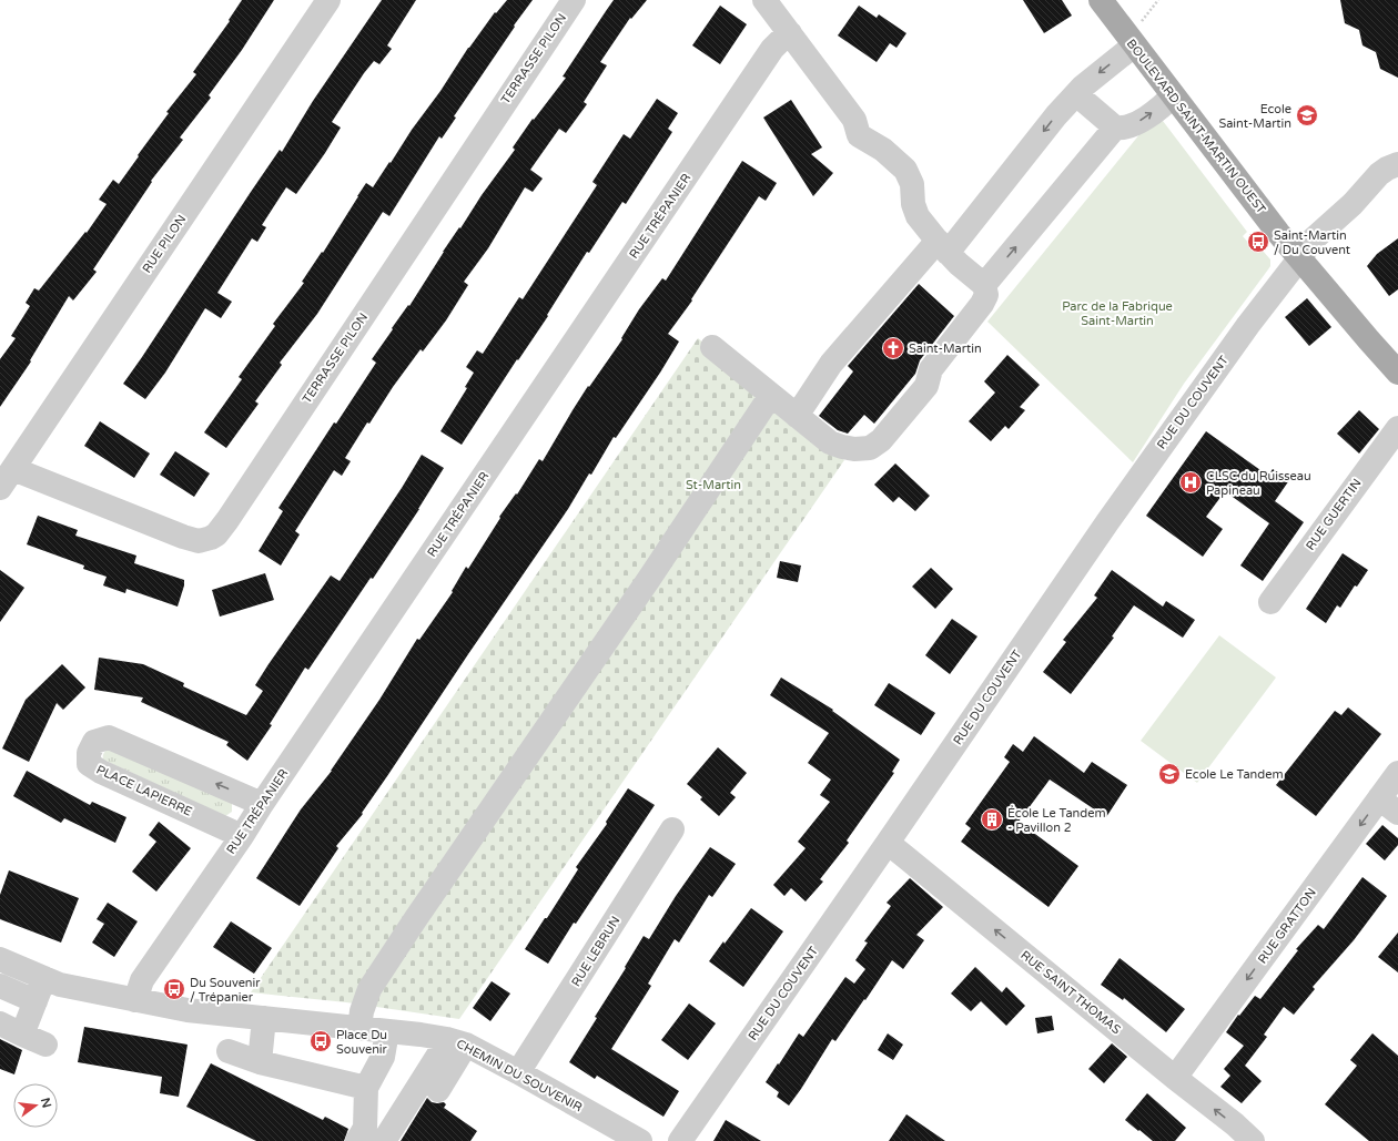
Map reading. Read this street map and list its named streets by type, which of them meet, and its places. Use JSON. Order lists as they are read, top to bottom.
{
  "streets": {
    "main road": ["BOULEVARD SAINT-MARTIN OUEST"],
    "street": [
      "TERRASSE PILON",
      "RUE TRÉPANIER",
      "RUE PILON",
      "RUE DU COUVENT",
      "RUE GUERTIN",
      "PLACE LAPIERRE",
      "RUE GRATTON",
      "RUE LEBRUN",
      "RUE SAINT THOMAS",
      "CHEMIN DU SOUVENIR"
    ]
  },
  "crossings": [
    ["TERRASSE PILON", "RUE PILON"],
    ["BOULEVARD SAINT-MARTIN OUEST", "RUE DU COUVENT"],
    ["RUE TRÉPANIER", "PLACE LAPIERRE"],
    ["RUE TRÉPANIER", "CHEMIN DU SOUVENIR"],
    ["RUE DU COUVENT", "RUE SAINT THOMAS"],
    ["RUE GRATTON", "RUE SAINT THOMAS"],
    ["RUE LEBRUN", "CHEMIN DU SOUVENIR"]
  ],
  "one_way": ["RUE GRATTON", "RUE SAINT THOMAS"],
  "parks": ["Parc de la Fabrique Saint-Martin", "St-Martin"],
  "places": {
    "school or university": ["Ecole Saint-Martin", "Ecole Le Tandem"],
    "bus stop": ["Saint-Martin / Du Couvent", "Du Souvenir / Trépanier", "Place Du Souvenir"],
    "church": ["Saint-Martin"],
    "hospital": ["CLSC du Ruisseau Papineau"],
    "building": ["École Le Tandem - Pavillon 2"]
  },
  "north": "right"
}
